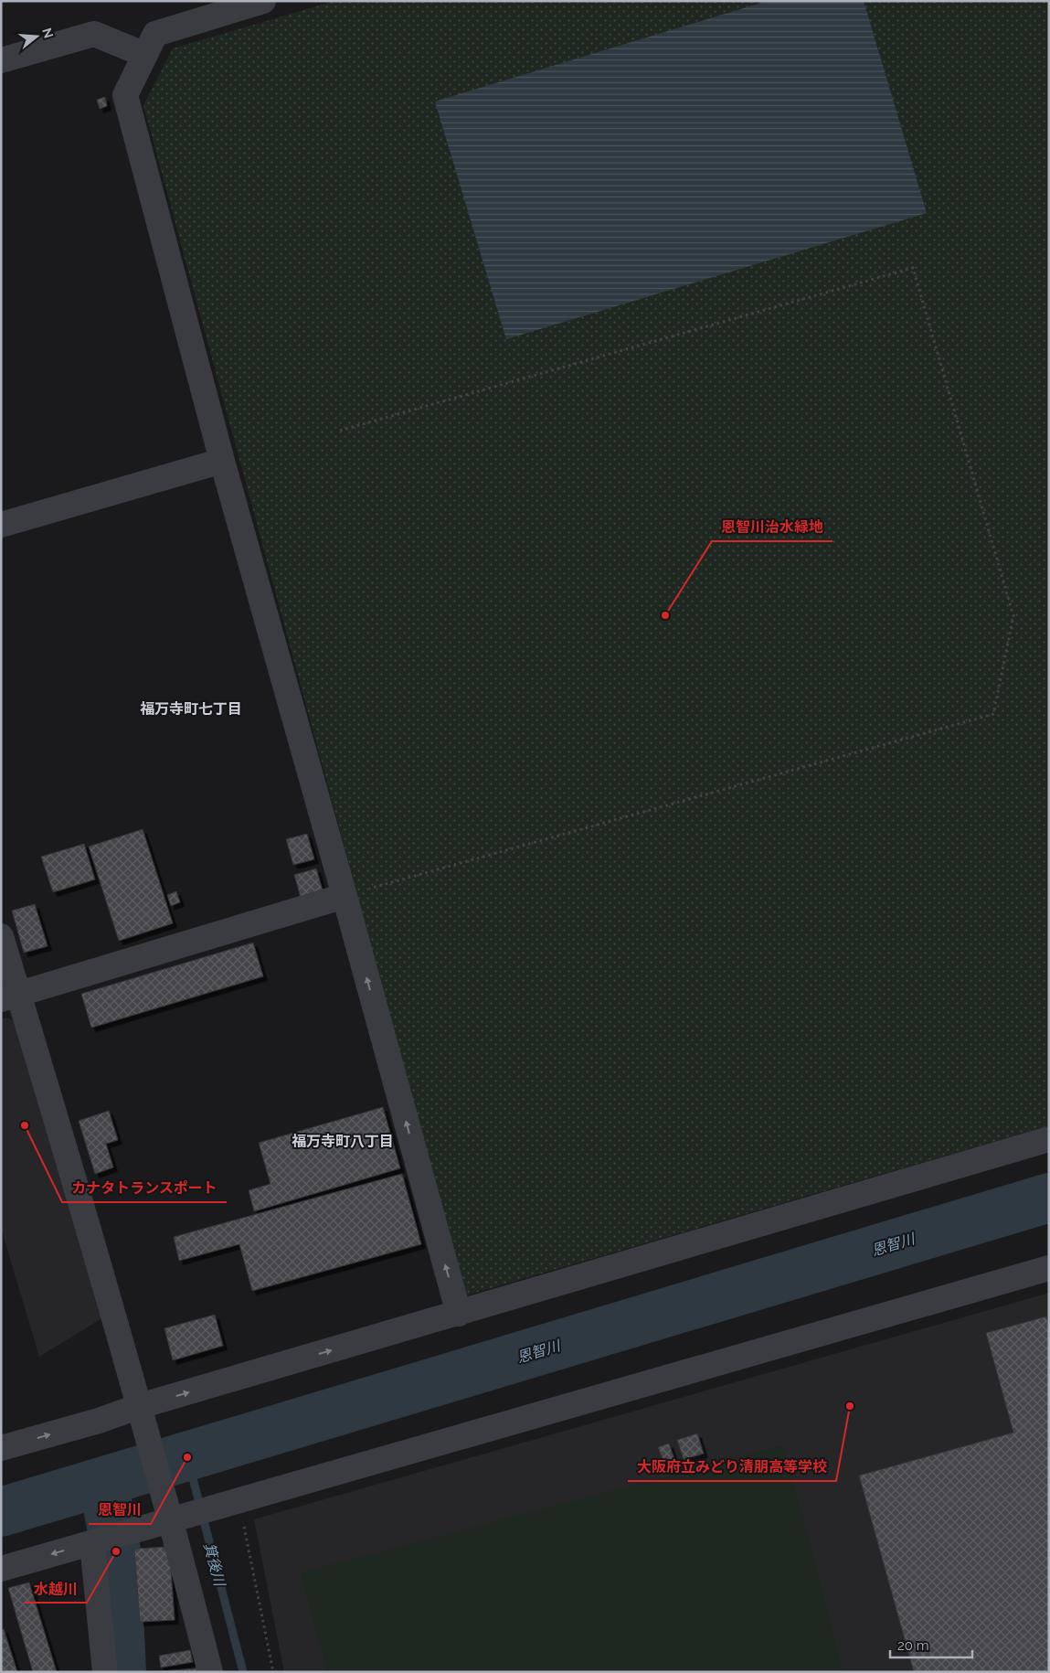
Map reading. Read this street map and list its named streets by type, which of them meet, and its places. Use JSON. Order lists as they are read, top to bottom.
{
  "districts": ["福万寺町七丁目", "福万寺町八丁目"],
  "water": ["恩智川", "箕後川"],
  "places": [
    "恩智川治水緑地",
    "カナタトランスポート",
    "大阪府立みどり清朋高等学校",
    "恩智川",
    "水越川"
  ],
  "scale_bar": "20 m",
  "north": "right"
}
